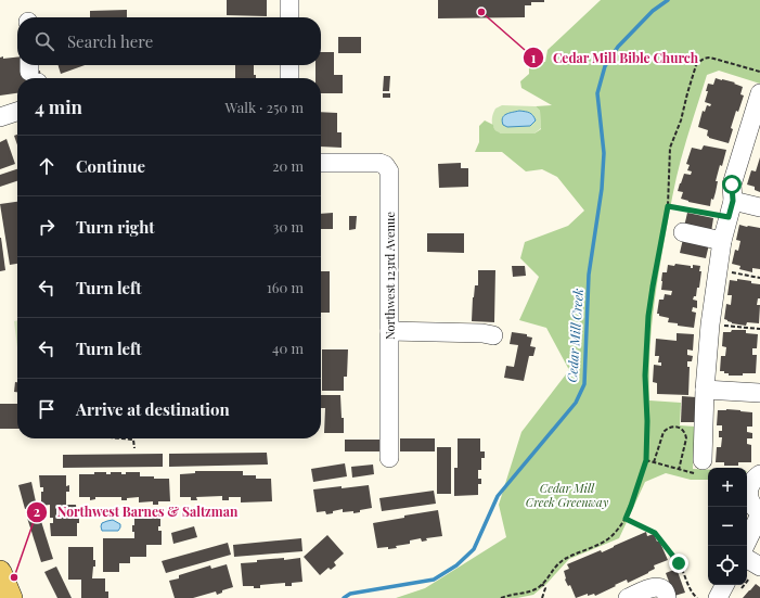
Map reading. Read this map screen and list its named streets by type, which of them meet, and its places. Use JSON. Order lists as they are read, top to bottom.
{
  "streets": {
    "street": ["Northwest 123rd Avenue"]
  },
  "water": ["Cedar Mill Creek"],
  "parks": ["Cedar Mill Creek Greenway"],
  "places": ["Cedar Mill Bible Church", "Northwest Barnes & Saltzman"],
  "page": {
    "search": "Search here",
    "heading": ["4 min", "Walk · 250 m"],
    "list": [
      ["Continue", "20 m"],
      ["Turn right", "30 m"],
      ["Turn left", "160 m"],
      ["Turn left", "40 m"],
      "Arrive at destination"
    ],
    "map_buttons": ["+", "−"]
  }
}
